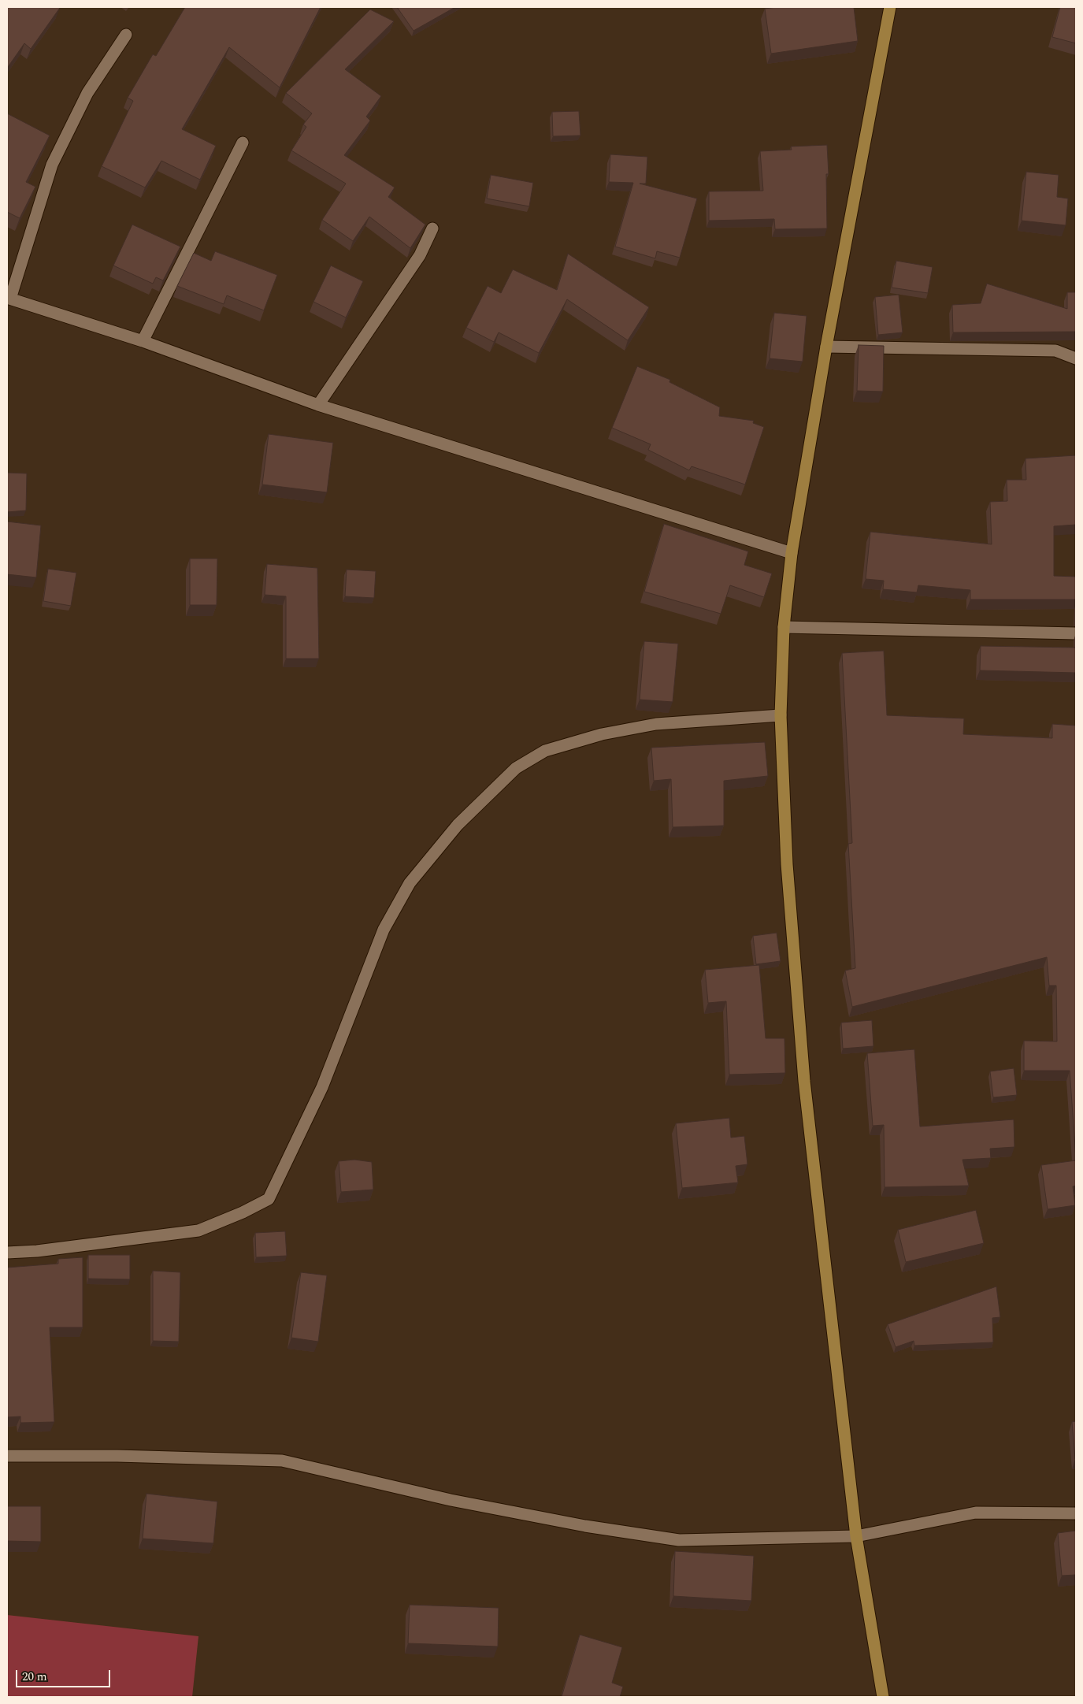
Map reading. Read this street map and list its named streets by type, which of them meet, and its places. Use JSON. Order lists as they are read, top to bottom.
{
  "scale_bar": "20 m"
}
